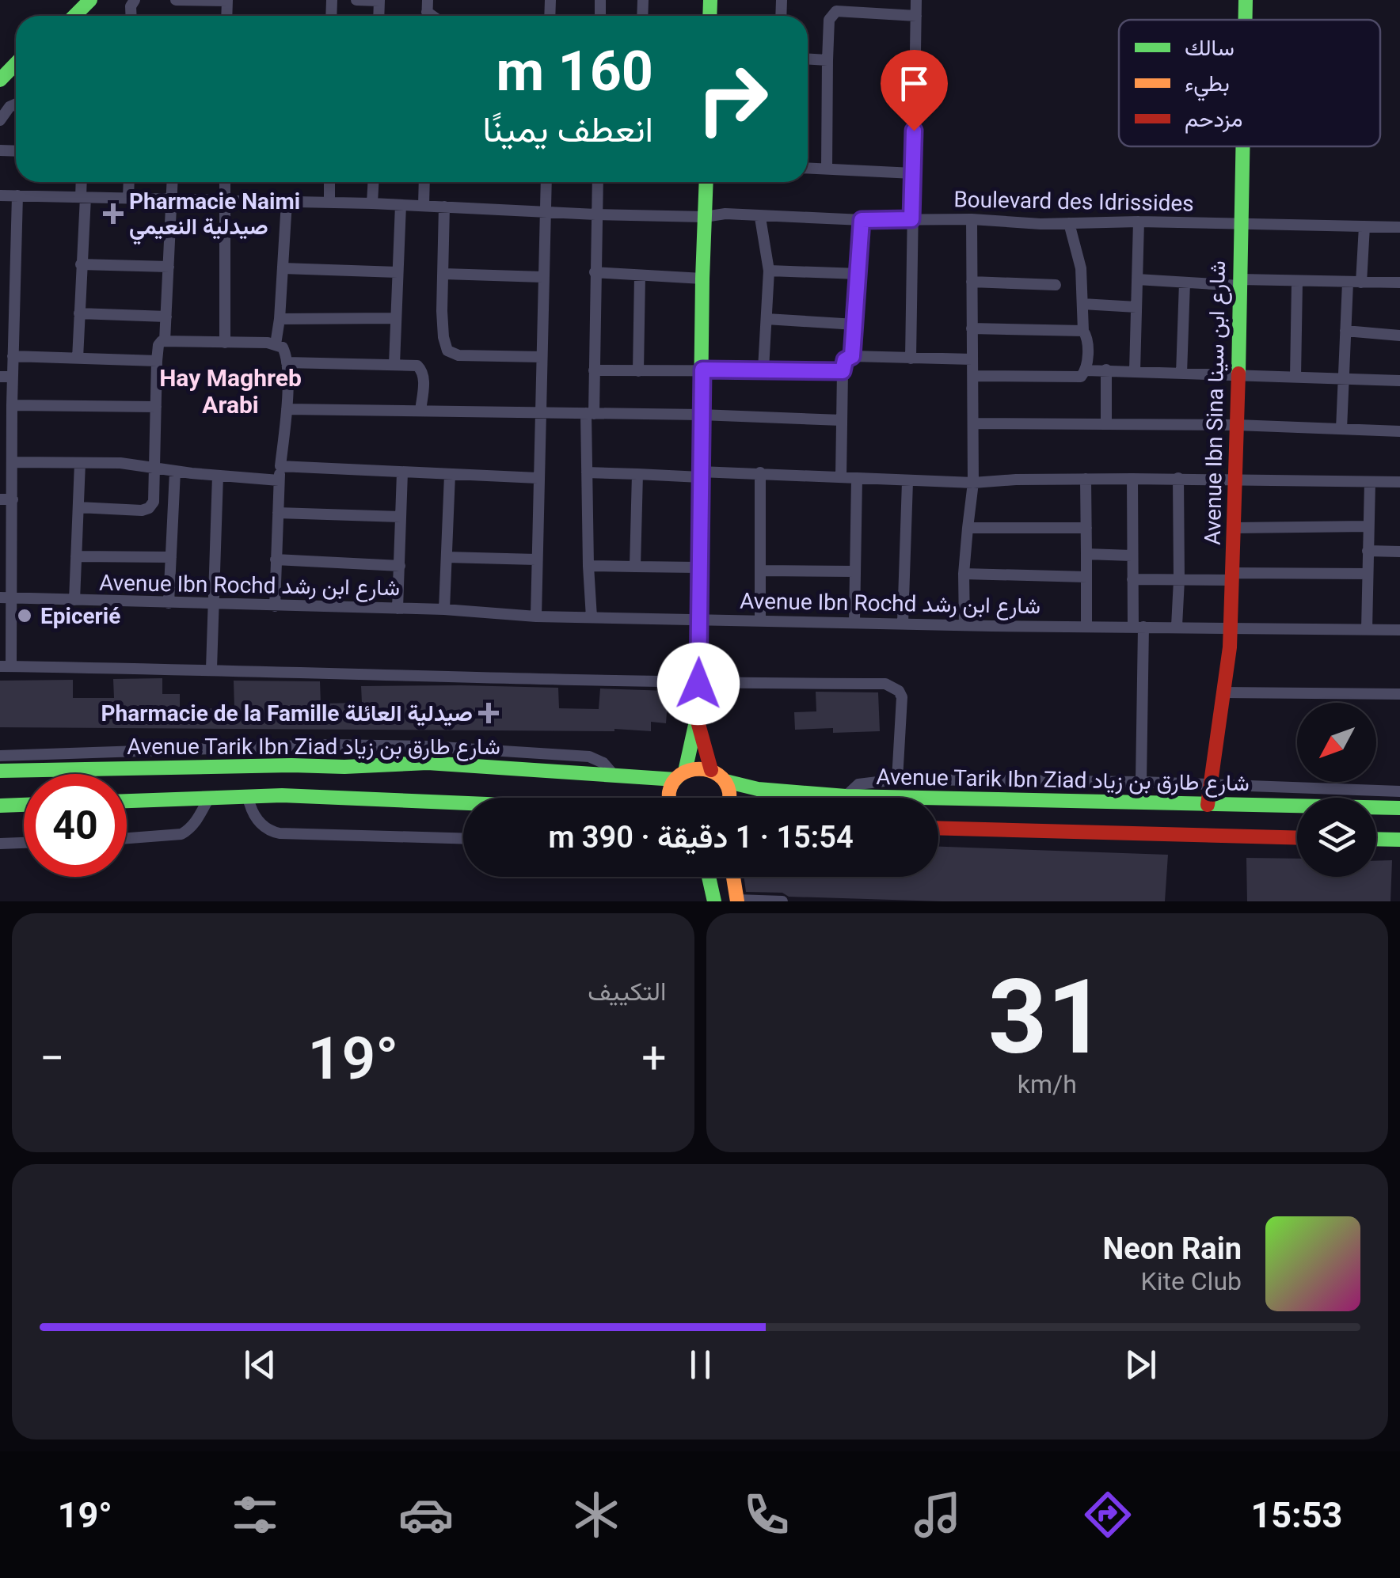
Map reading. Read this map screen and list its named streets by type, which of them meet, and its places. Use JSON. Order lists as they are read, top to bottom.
{
  "streets": {
    "main road": ["Avenue Ibn Sina شارع ابن سينا", "Avenue Tarik Ibn Ziad شارع طارق بن زياد"],
    "street": ["Boulevard des Idrissides", "Avenue Ibn Rochd شارع ابن رشد"]
  },
  "crossings": [
    ["Boulevard des Idrissides", "Avenue Ibn Sina شارع ابن سينا"],
    ["Avenue Ibn Sina شارع ابن سينا", "Avenue Ibn Rochd شارع ابن رشد"],
    ["Avenue Ibn Sina شارع ابن سينا", "Avenue Tarik Ibn Ziad شارع طارق بن زياد"]
  ],
  "districts": ["Hay Maghreb Arabi"],
  "places": {
    "health": ["Pharmacie Naimi صيدلية النعيمي", "Pharmacie de la Famille صيدلية العائلة"],
    "other": ["Epicerié"]
  },
  "legend": ["سالك", "بطيء", "مزدحم"],
  "north": "bottom left",
  "page": {
    "turn": ["160 m", "انعطف يمينًا"],
    "limit": "40",
    "trip": "15:54 · 1 دقيقة · 390 m",
    "tile": [
      ["31", "km/h"],
      "التكييف"
    ],
    "heat": ["−", "19°", "+"],
    "song": ["Neon Rain", "Kite Club"],
    "tabs": ["15:53", "19°"]
  }
}
